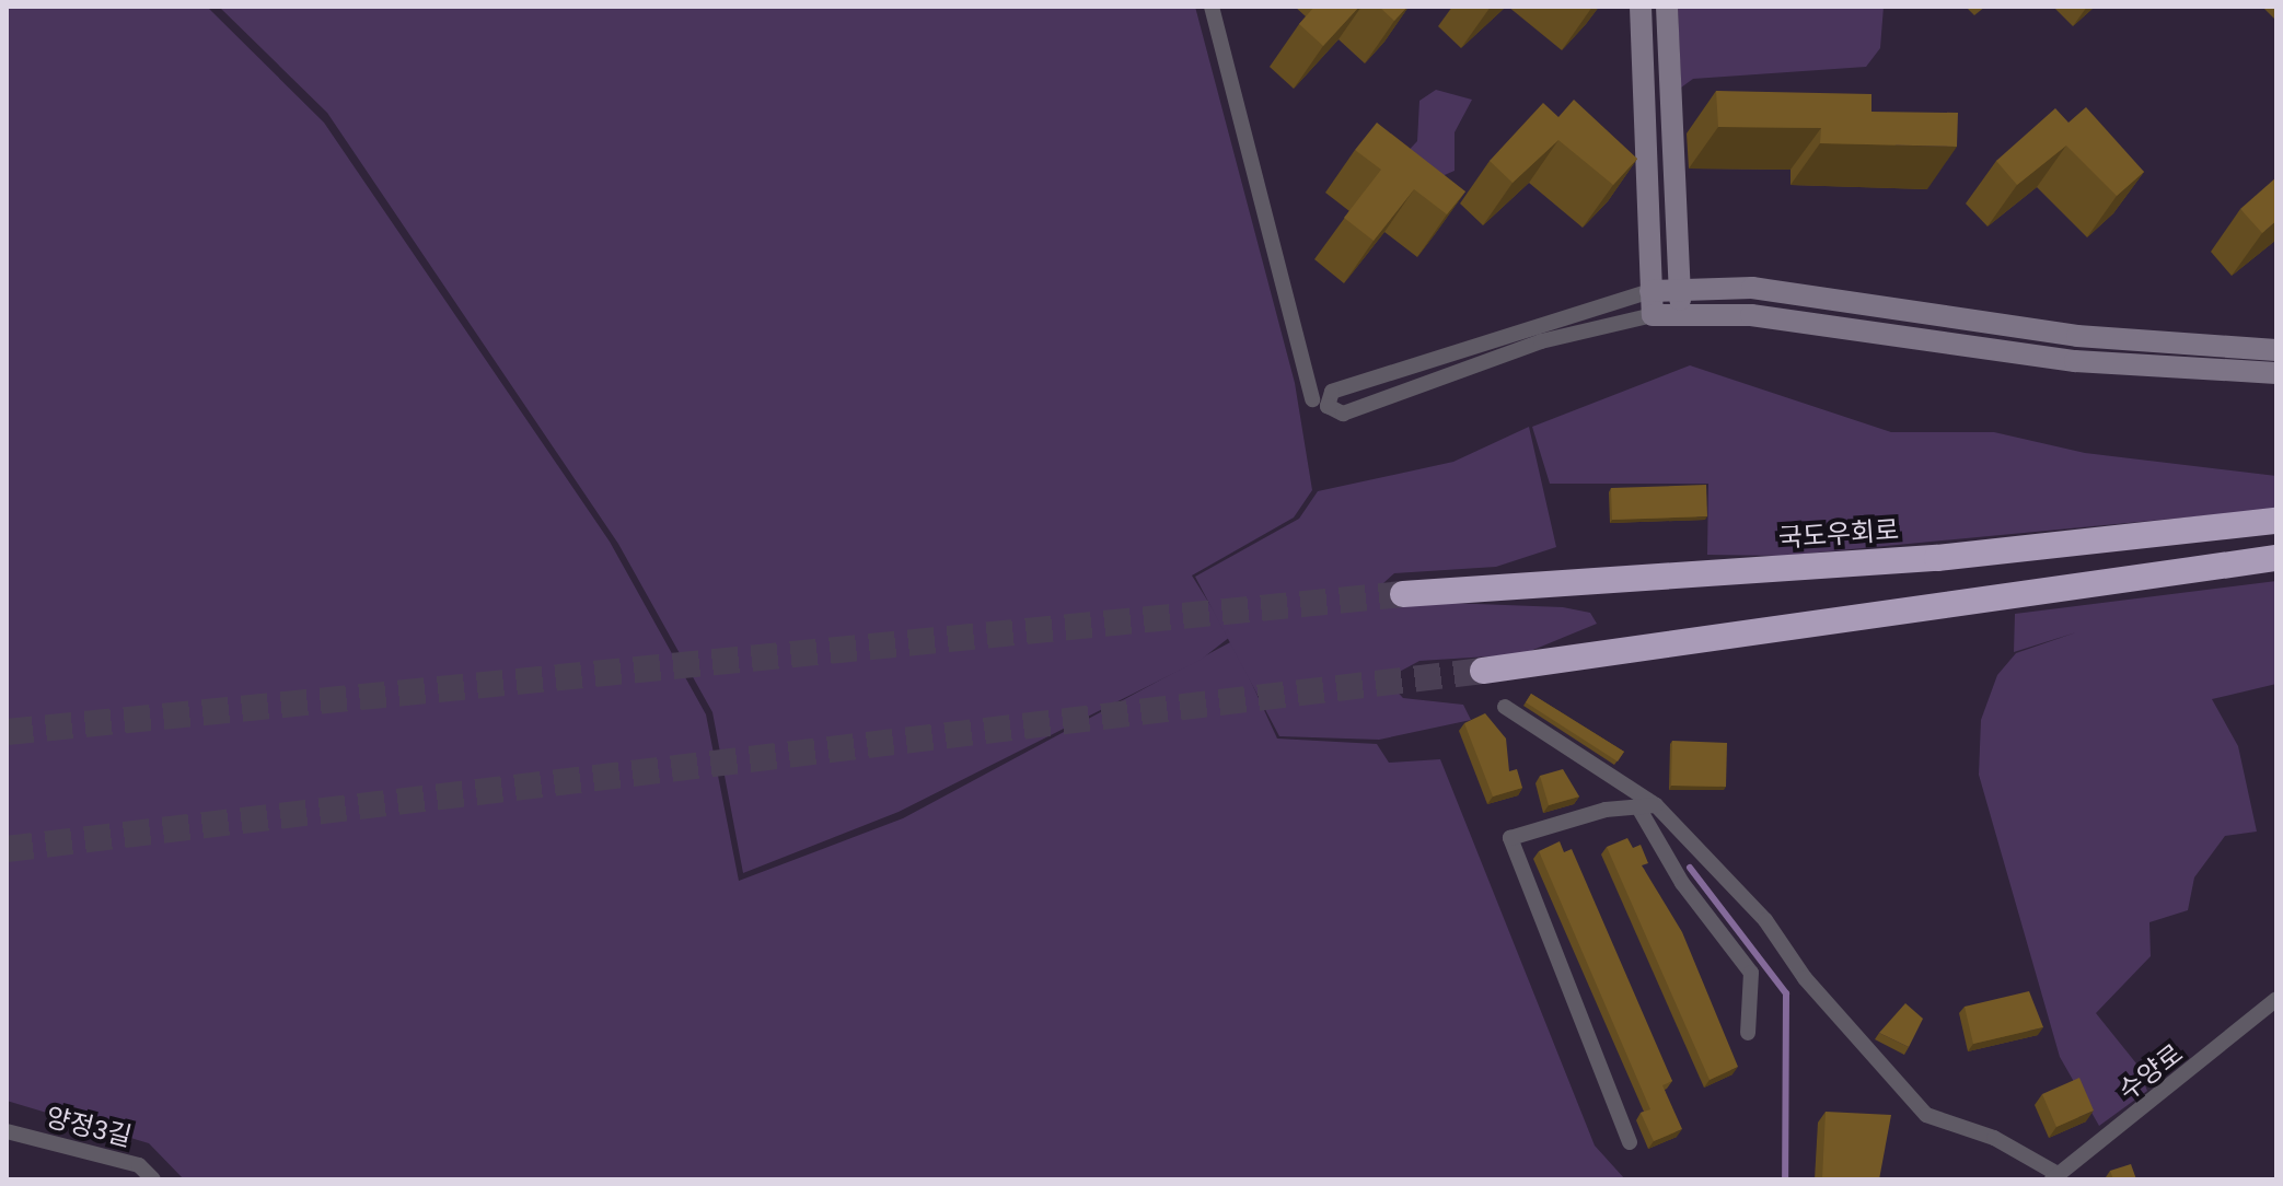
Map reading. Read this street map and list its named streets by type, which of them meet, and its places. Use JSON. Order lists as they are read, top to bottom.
{
  "streets": {
    "highway": ["국도우회로"],
    "street": ["수양로", "양정3길"]
  }
}
